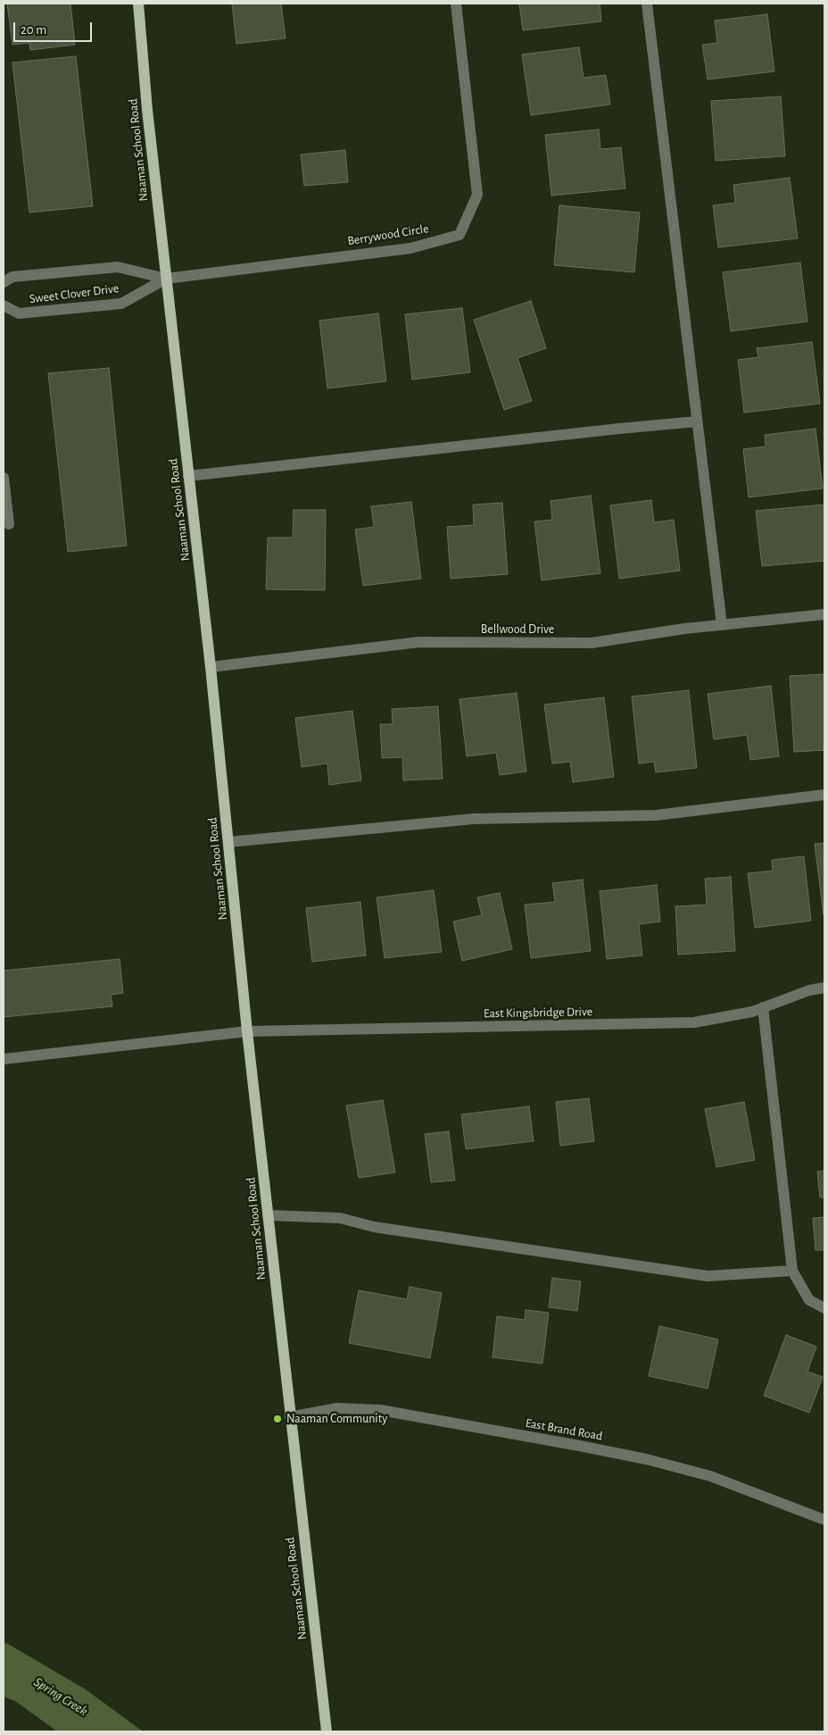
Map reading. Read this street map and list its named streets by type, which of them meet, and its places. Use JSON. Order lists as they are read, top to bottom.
{
  "streets": {
    "main road": ["Naaman School Road"],
    "street": [
      "Berrywood Circle",
      "Sweet Clover Drive",
      "Bellwood Drive",
      "East Kingsbridge Drive",
      "East Brand Road"
    ]
  },
  "crossings": [
    ["Naaman School Road", "Berrywood Circle"],
    ["Naaman School Road", "Sweet Clover Drive"],
    ["Naaman School Road", "Bellwood Drive"],
    ["Naaman School Road", "East Kingsbridge Drive"],
    ["Naaman School Road", "East Brand Road"],
    ["Berrywood Circle", "Sweet Clover Drive"]
  ],
  "water": ["Spring Creek"],
  "places": ["Naaman Community"],
  "scale_bar": "20 m"
}
